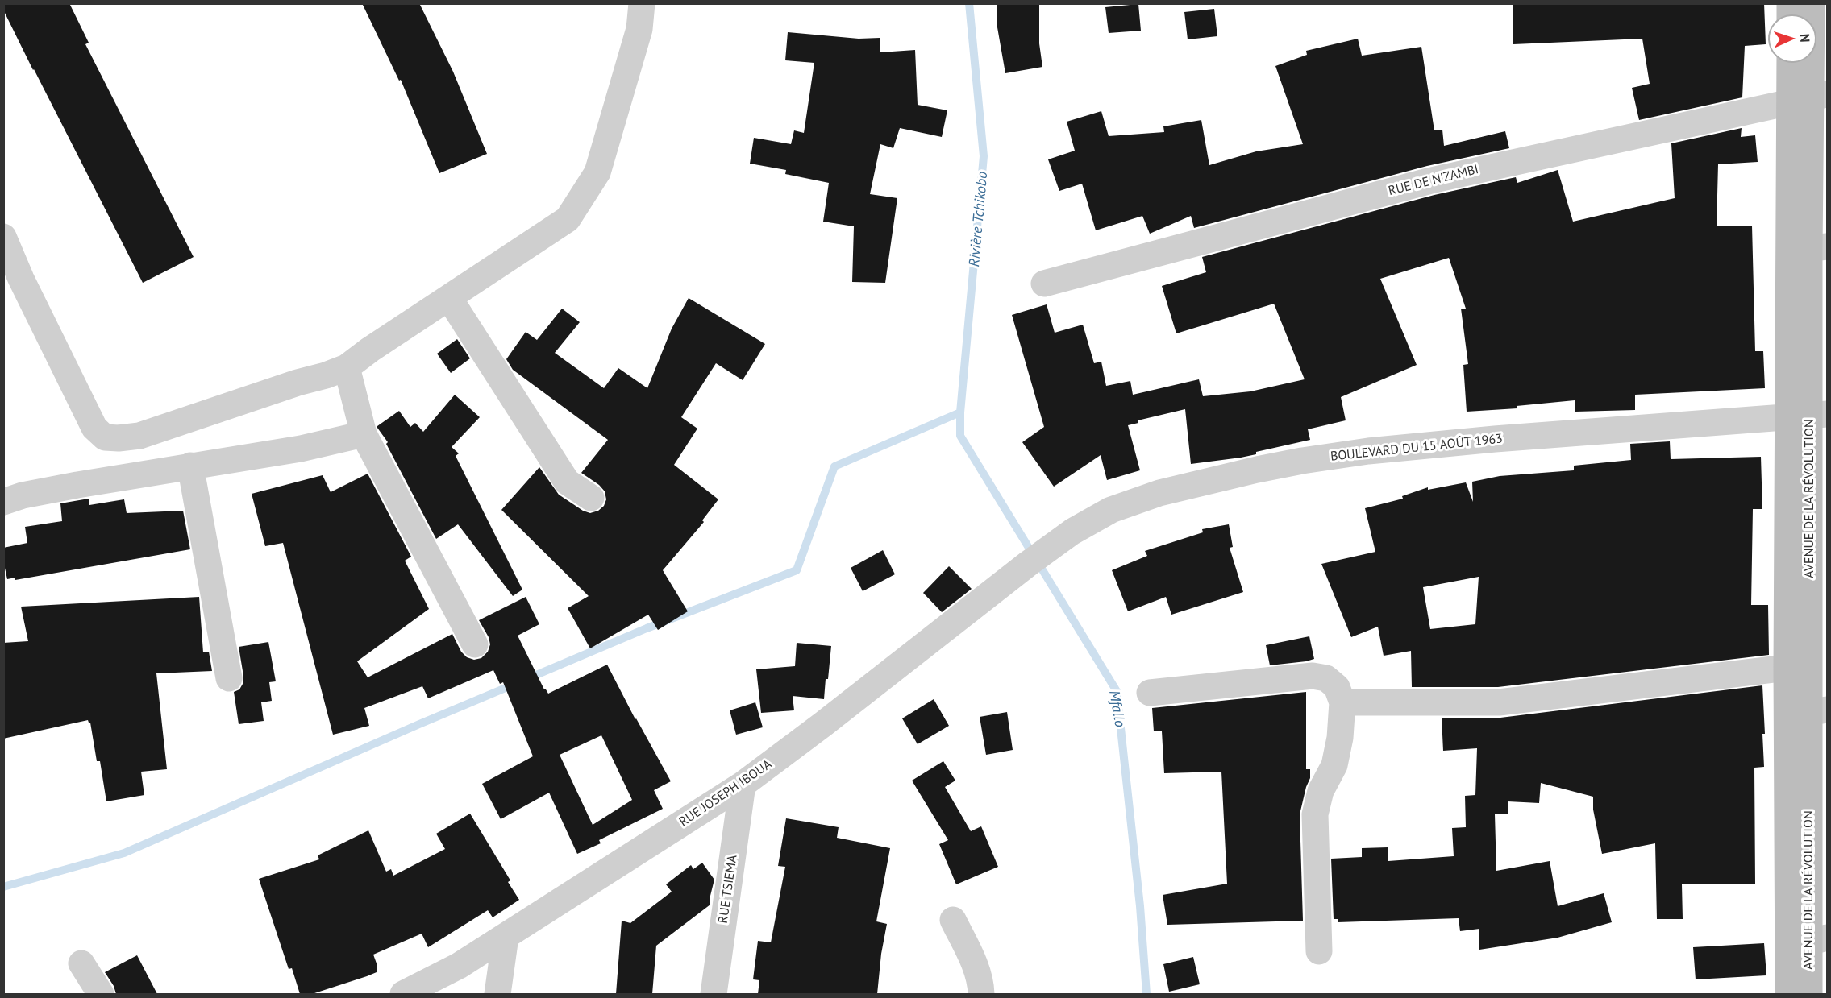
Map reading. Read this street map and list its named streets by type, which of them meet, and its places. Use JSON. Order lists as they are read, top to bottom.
{
  "streets": {
    "street": [
      "RUE DE N'ZAMBI",
      "BOULEVARD DU 15 AOÛT 1963",
      "AVENUE DE LA RÉVOLUTION",
      "RUE JOSEPH IBOUA",
      "RUE TSIEMA"
    ]
  },
  "crossings": [
    ["RUE DE N'ZAMBI", "AVENUE DE LA RÉVOLUTION"],
    ["BOULEVARD DU 15 AOÛT 1963", "AVENUE DE LA RÉVOLUTION"],
    ["BOULEVARD DU 15 AOÛT 1963", "RUE JOSEPH IBOUA"],
    ["RUE JOSEPH IBOUA", "RUE TSIEMA"]
  ],
  "water": ["Rivière Tchikobo", "Mfallo"],
  "north": "right"
}
